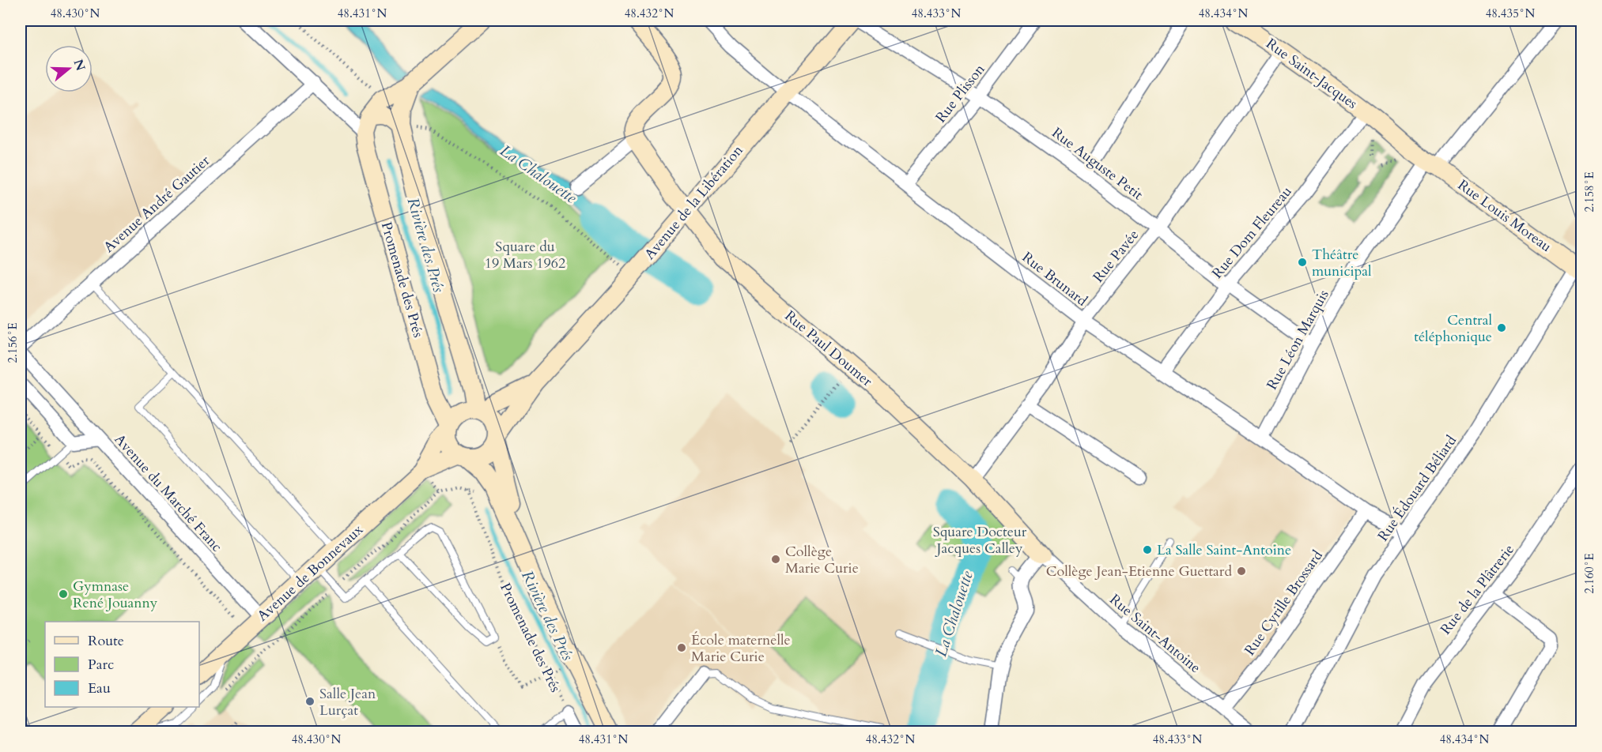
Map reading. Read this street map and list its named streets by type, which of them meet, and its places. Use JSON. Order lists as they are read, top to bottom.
{
  "streets": {
    "main road": [
      "Rue Saint-Jacques",
      "Avenue de la Libération",
      "Rue Louis Moreau",
      "Promenade des Prés",
      "Rue Paul Doumer",
      "Avenue de Bonnevaux"
    ],
    "street": [
      "Rue Plisson",
      "Rue Auguste Petit",
      "Avenue André Gautier",
      "Rue Dom Fleureau",
      "Rue Pavée",
      "Rue Brunard",
      "Rue Léon Marquis",
      "Rue Édouard Béliard",
      "Avenue du Marché Franc",
      "Rue de la Plâtrerie",
      "Rue Cyrille Brossard",
      "Rue Saint-Antoine"
    ]
  },
  "crossings": [
    ["Rue Saint-Jacques", "Rue Louis Moreau"],
    ["Rue Saint-Jacques", "Rue Dom Fleureau"],
    ["Rue Saint-Jacques", "Rue Pavée"],
    ["Rue Saint-Jacques", "Rue Léon Marquis"],
    ["Rue Plisson", "Rue Auguste Petit"],
    ["Rue Plisson", "Rue Brunard"],
    ["Rue Auguste Petit", "Rue Dom Fleureau"],
    ["Rue Auguste Petit", "Rue Pavée"],
    ["Rue Auguste Petit", "Rue Léon Marquis"],
    ["Avenue de la Libération", "Rue Brunard"],
    ["Avenue de la Libération", "Promenade des Prés"],
    ["Avenue de la Libération", "Rue Paul Doumer"],
    ["Avenue de la Libération", "Avenue de Bonnevaux"],
    ["Rue Louis Moreau", "Rue Léon Marquis"],
    ["Rue Louis Moreau", "Rue Édouard Béliard"],
    ["Rue Dom Fleureau", "Rue Brunard"],
    ["Rue Pavée", "Rue Brunard"],
    ["Rue Pavée", "Rue Paul Doumer"],
    ["Rue Brunard", "Rue Léon Marquis"],
    ["Rue Brunard", "Rue Édouard Béliard"],
    ["Rue Brunard", "Rue Cyrille Brossard"],
    ["Promenade des Prés", "Avenue de Bonnevaux"],
    ["Rue Paul Doumer", "Rue Saint-Antoine"],
    ["Avenue du Marché Franc", "Avenue de Bonnevaux"],
    ["Rue Cyrille Brossard", "Rue Saint-Antoine"]
  ],
  "water": ["La Chalouette", "Rivière des Prés"],
  "parks": ["Square du 19 Mars 1962", "Square Docteur Jacques Calley"],
  "places": [
    "Théâtre municipal",
    "Central téléphonique",
    "La Salle Saint-Antoine",
    "Collège Marie Curie",
    "Collège Jean-Etienne Guettard",
    "Gymnase René Jouanny",
    "École maternelle Marie Curie",
    "Salle Jean Lurçat"
  ],
  "legend": ["Route", "Parc", "Eau"],
  "north": "right",
  "coordinates": [
    "48.430°N",
    "48.431°N",
    "48.432°N",
    "48.433°N",
    "48.434°N",
    "48.435°N",
    "2.158°E",
    "2.156°E",
    "2.160°E"
  ]
}
